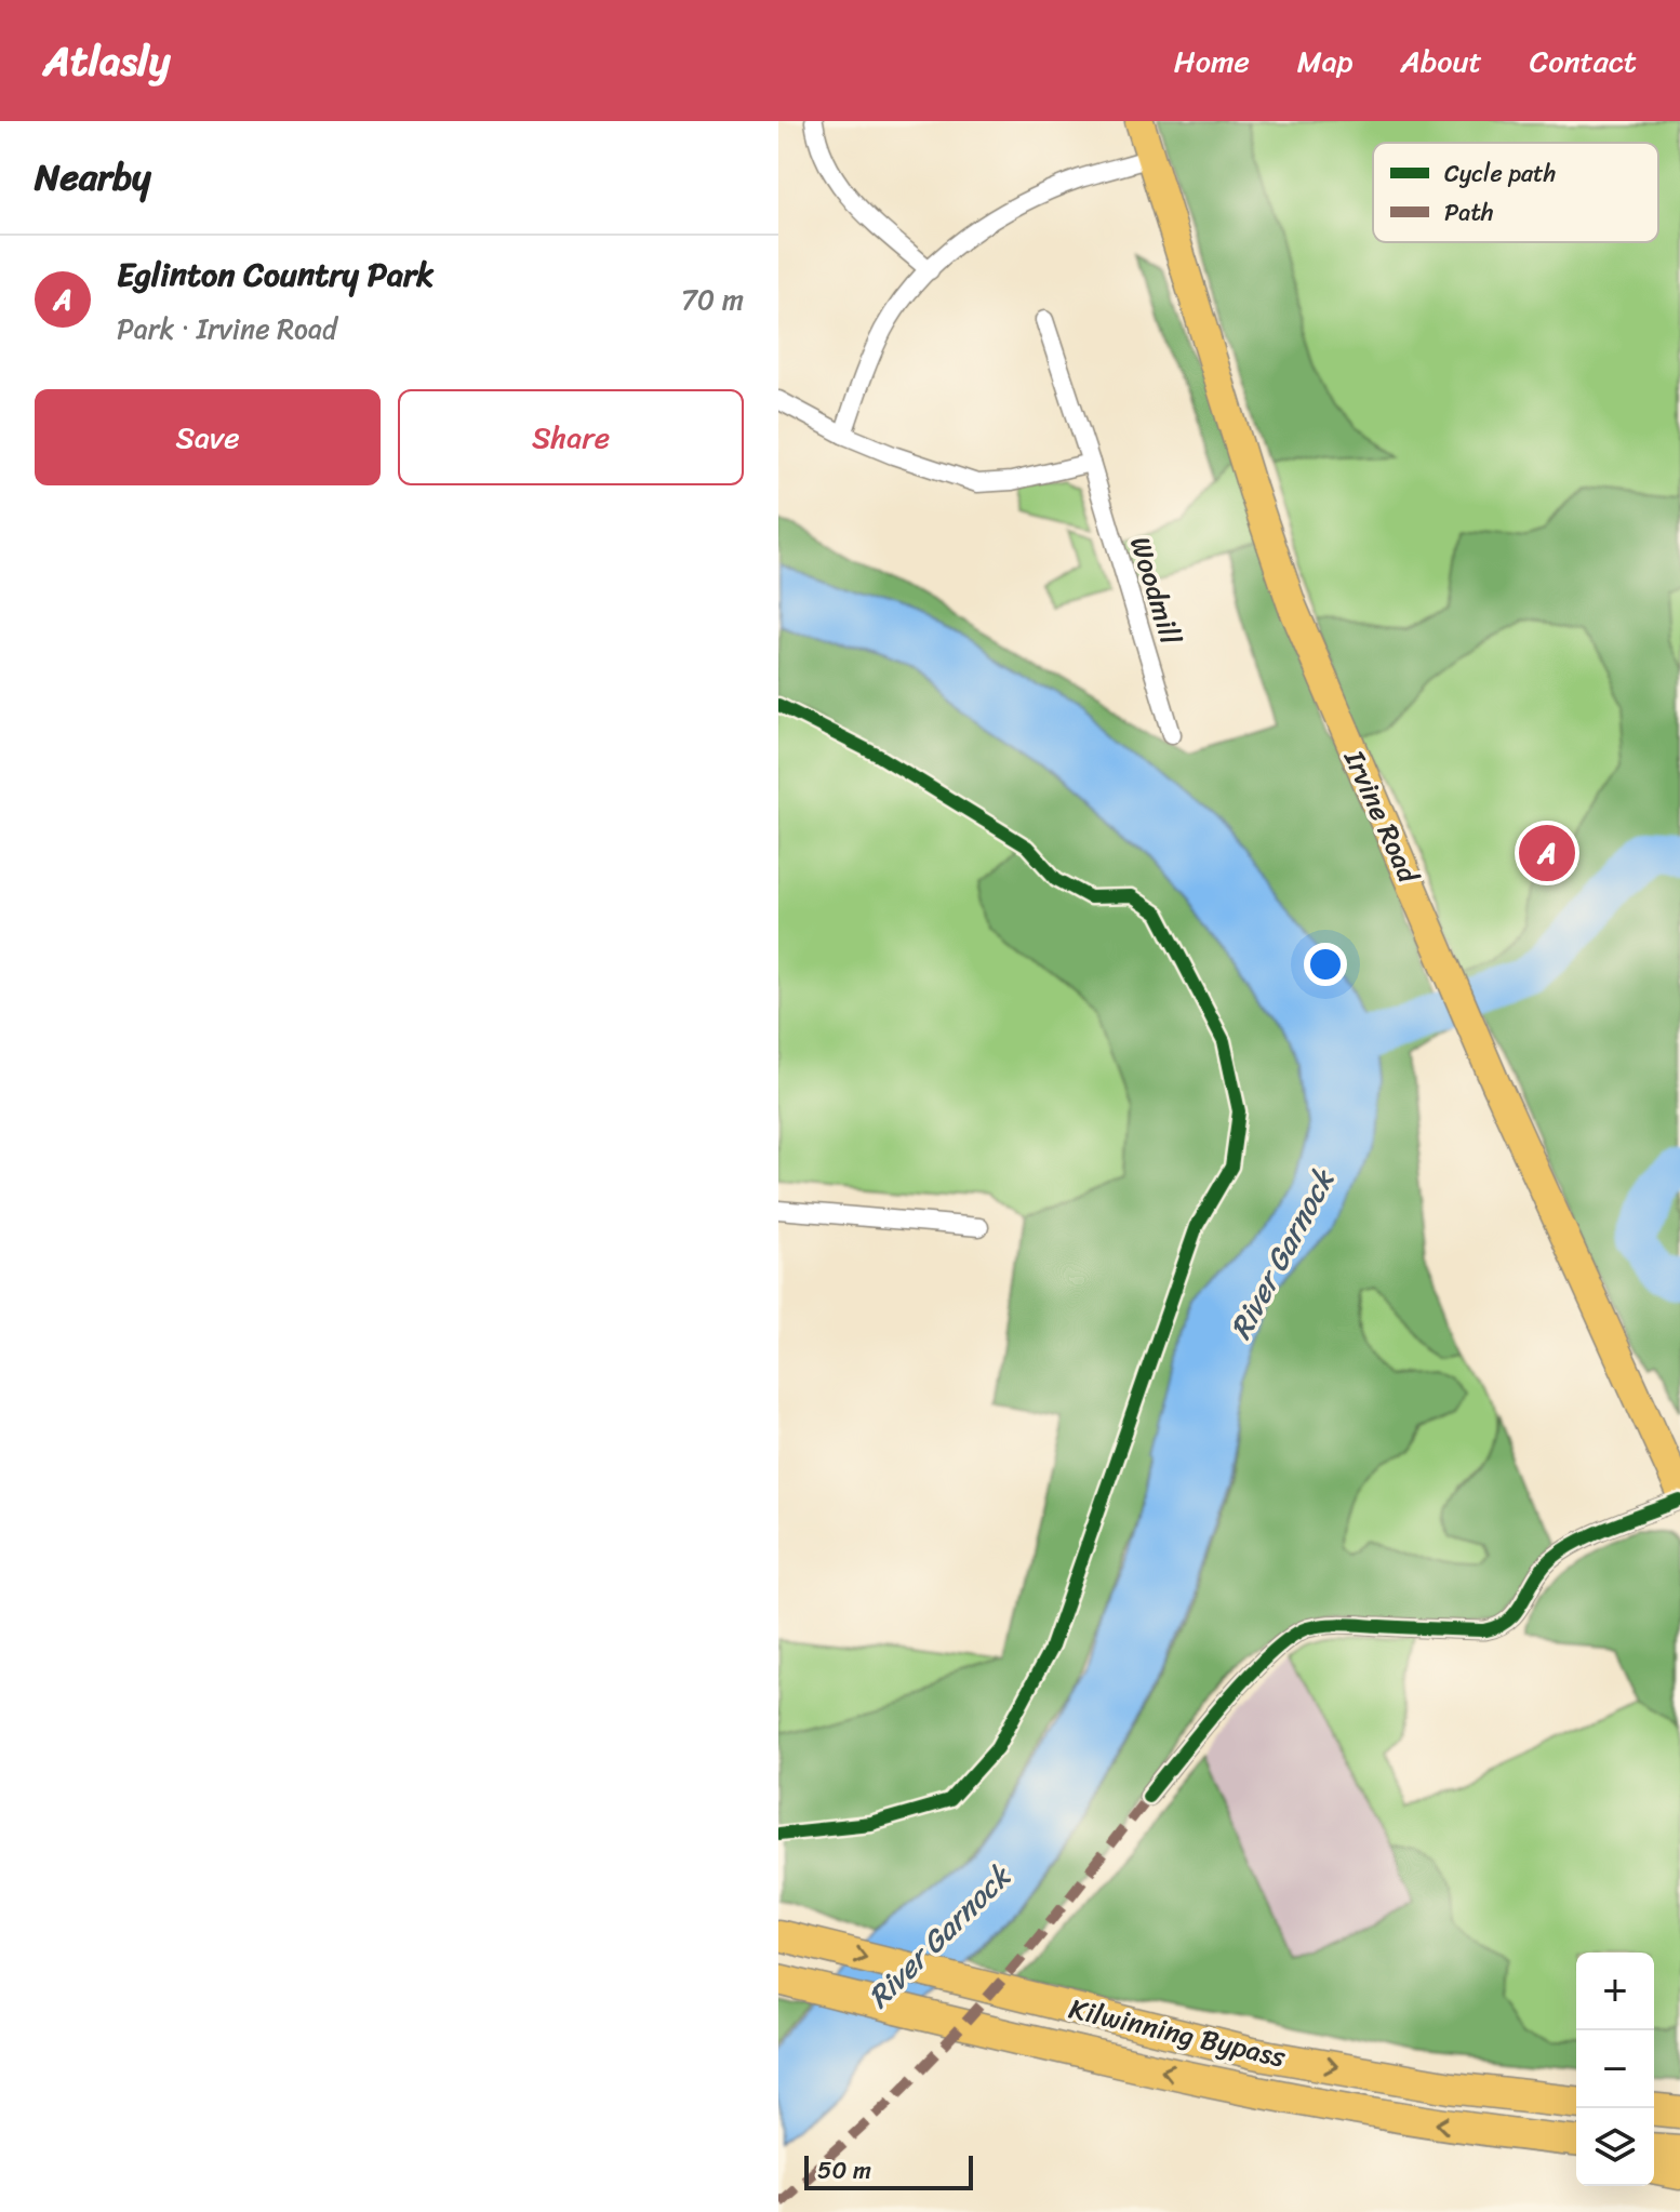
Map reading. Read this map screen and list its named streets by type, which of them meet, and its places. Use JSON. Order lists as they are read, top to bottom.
{
  "streets": {
    "highway": ["Kilwinning Bypass"],
    "main road": ["Irvine Road"],
    "street": ["Woodmill"]
  },
  "water": ["River Garnock"],
  "legend": ["Cycle path", "Path"],
  "scale_bar": "50 m",
  "page": {
    "header": "Atlasly",
    "nav": [
      "Home",
      "Map",
      "About",
      "Contact"
    ],
    "heading": "Nearby",
    "list": [
      {
        "mark": "A",
        "name": "Eglinton Country Park",
        "note": "Park · Irvine Road",
        "value": "70 m"
      }
    ],
    "buttons": ["Save", "Share"],
    "pins": "A",
    "map_buttons": ["+", "−"],
    "scale": "50 m"
  }
}
